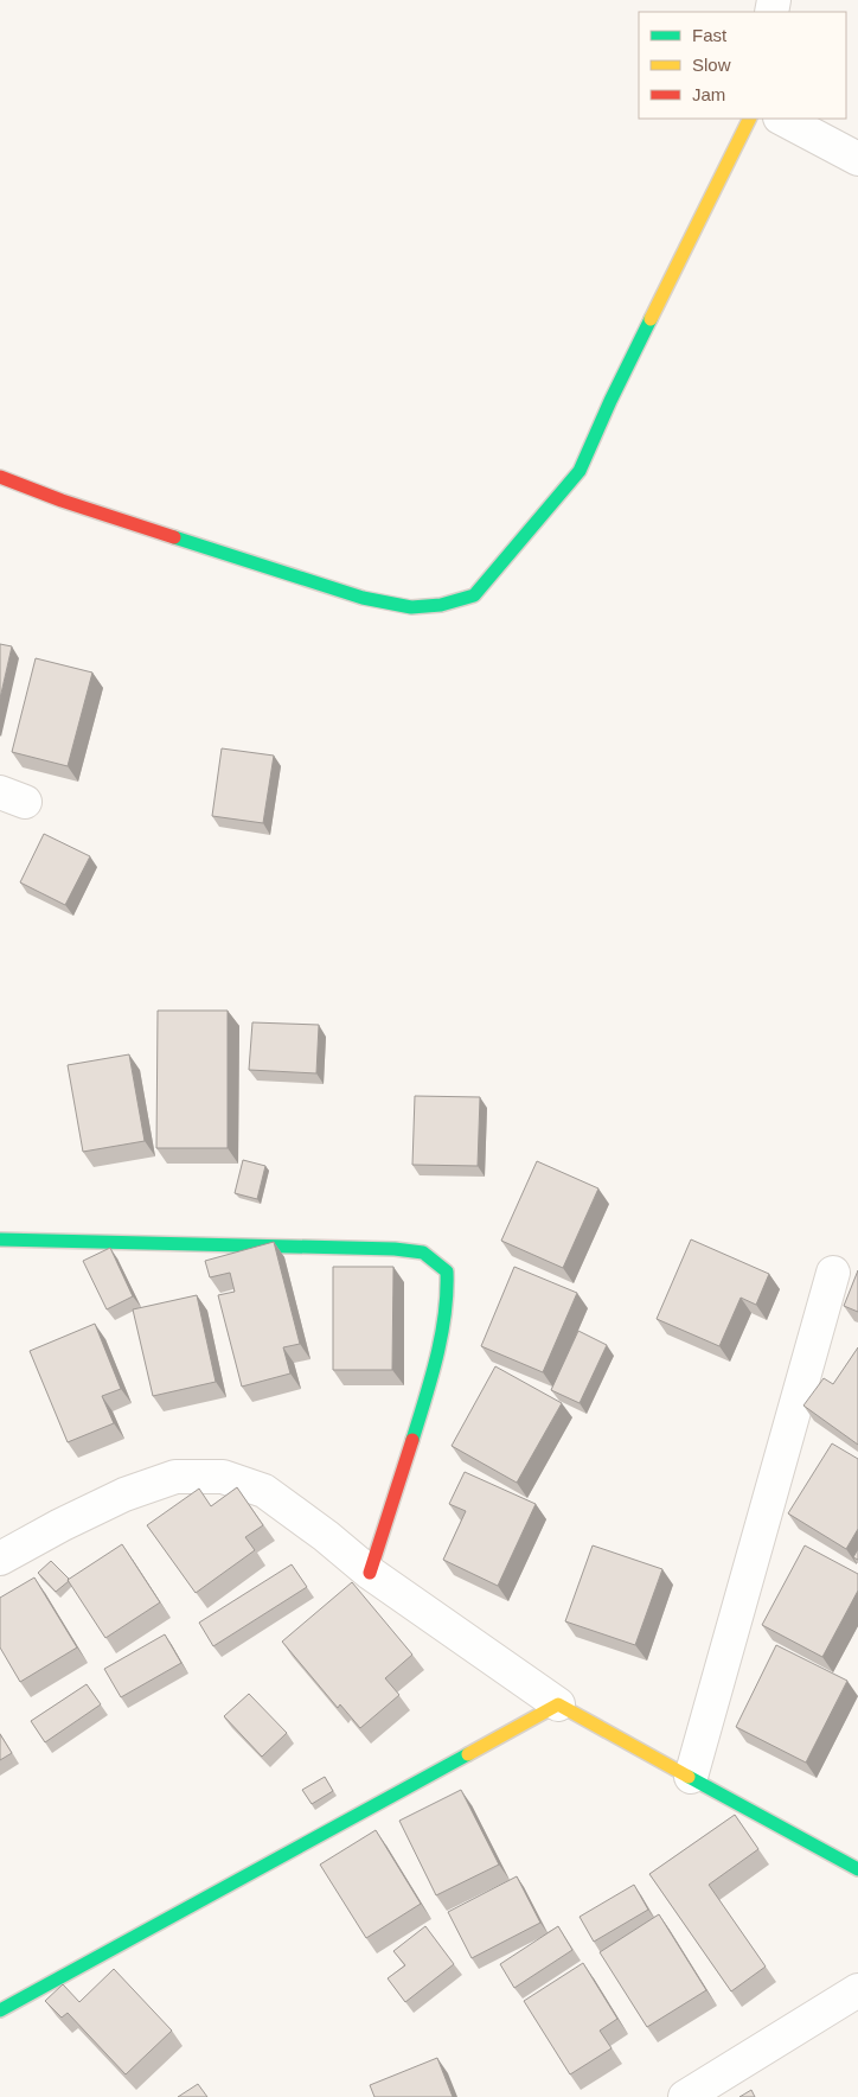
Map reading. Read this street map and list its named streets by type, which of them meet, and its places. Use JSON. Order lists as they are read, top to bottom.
{
  "legend": ["Fast", "Slow", "Jam"]
}
